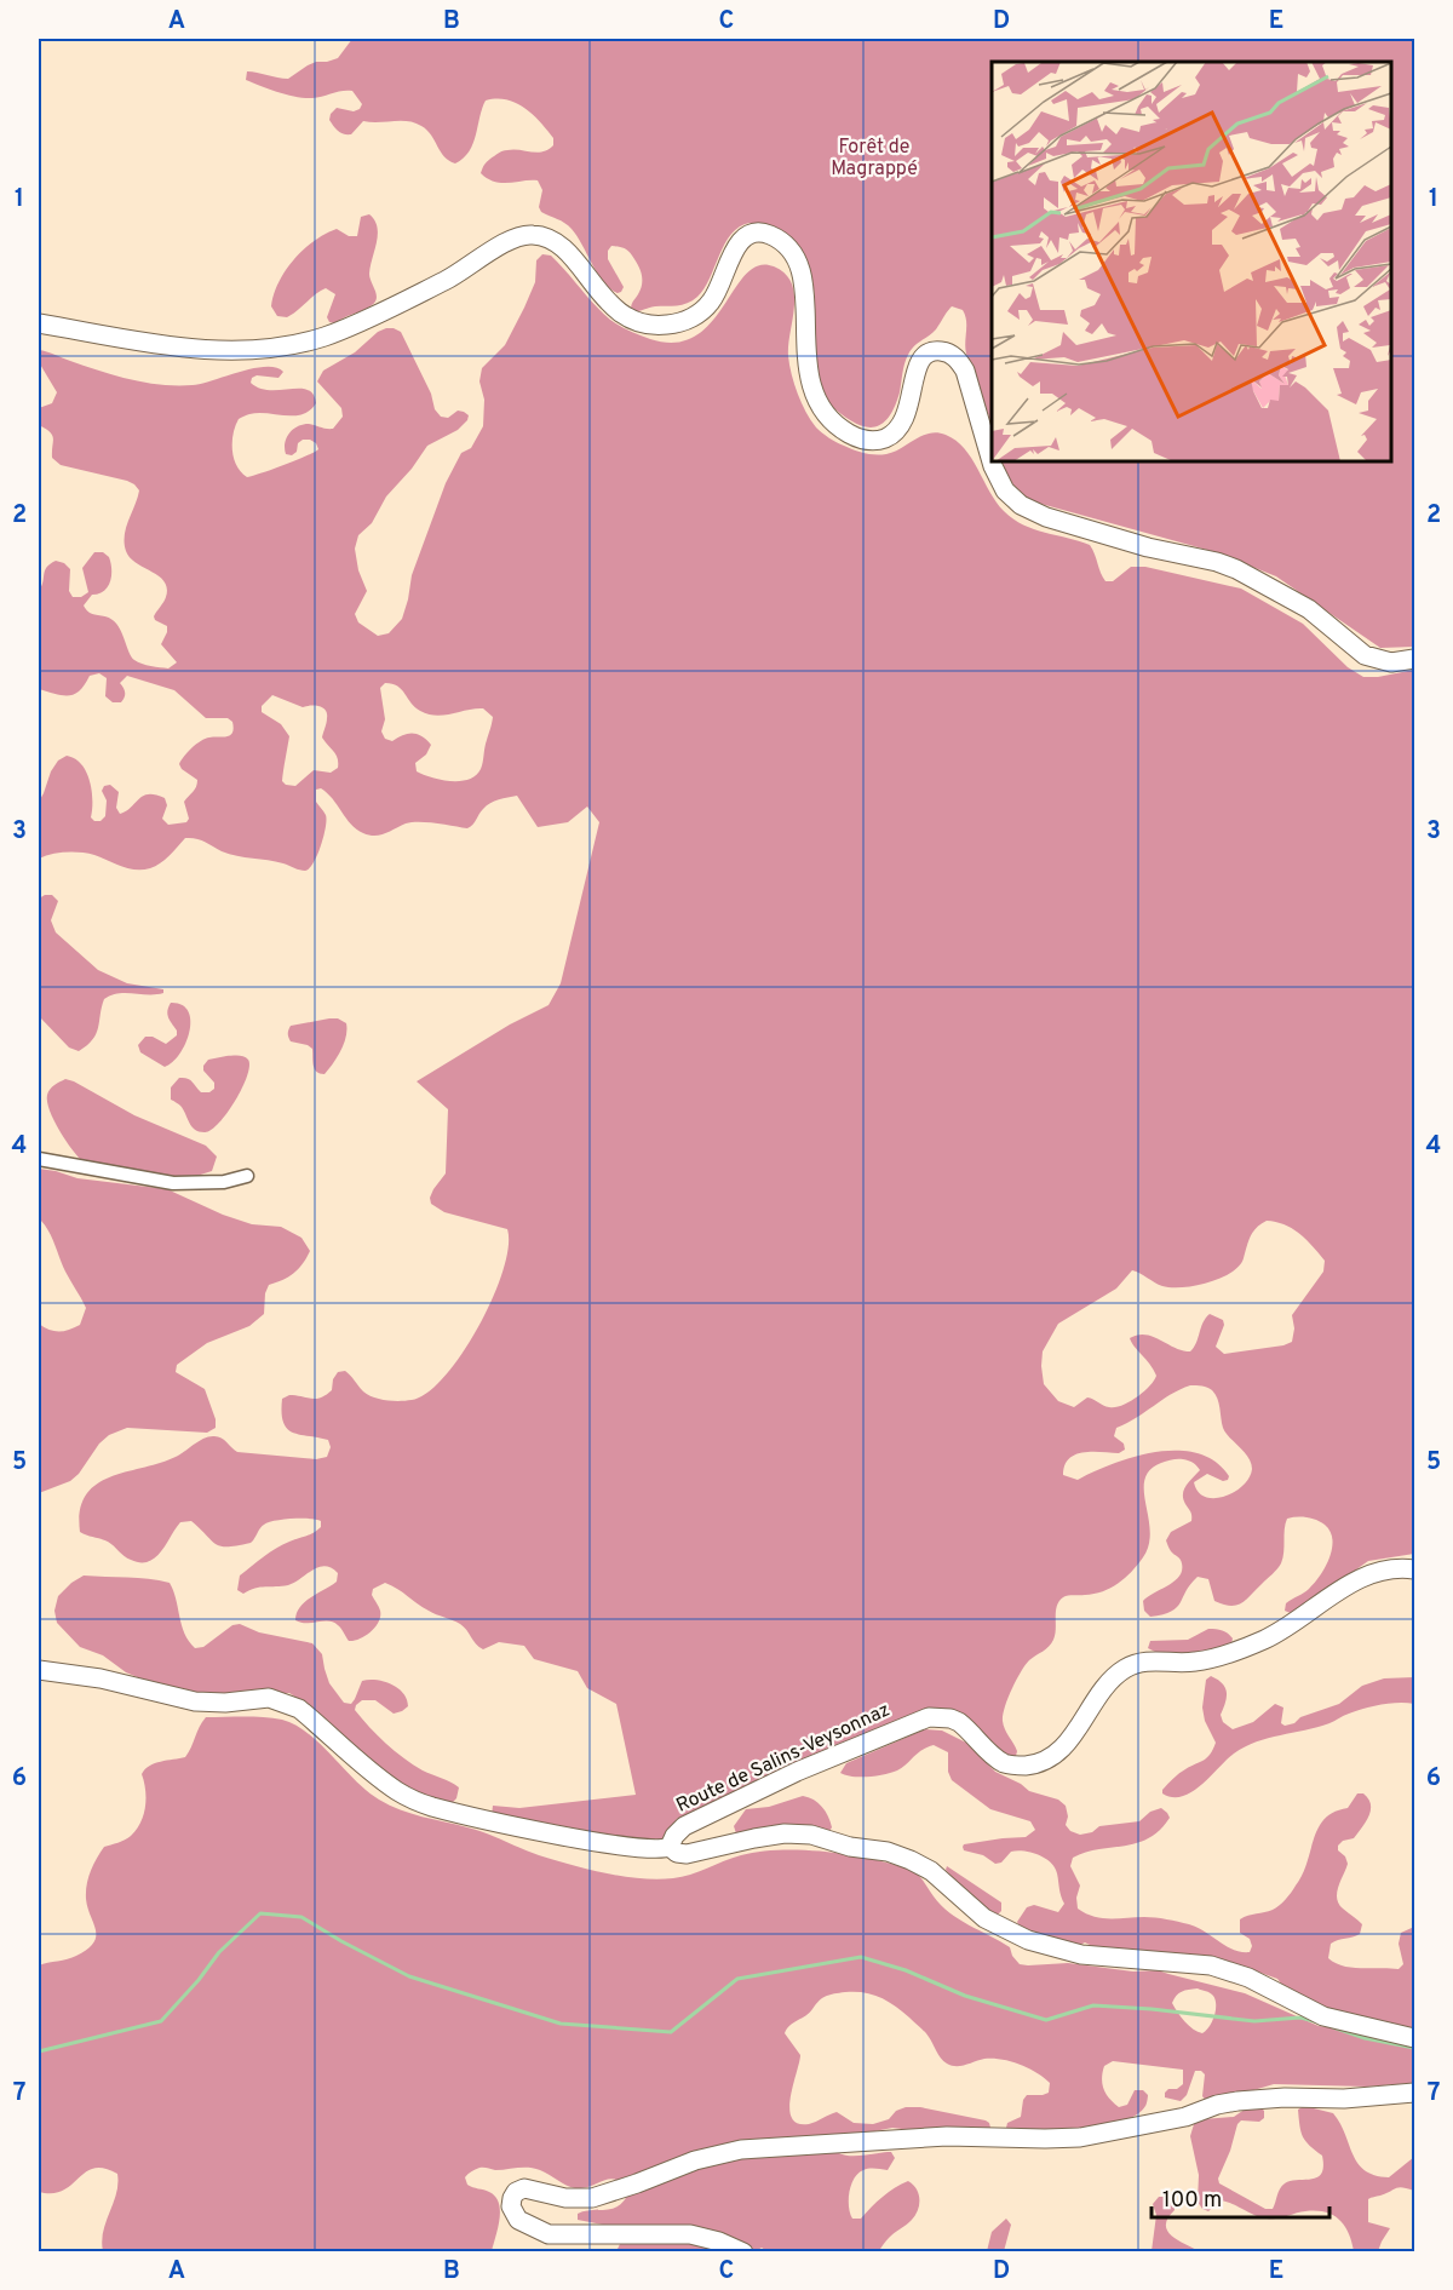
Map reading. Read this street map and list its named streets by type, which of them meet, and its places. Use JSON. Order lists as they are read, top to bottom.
{
  "streets": {
    "street": ["Route de Salins-Veysonnaz"]
  },
  "parks": ["Forêt de Magrappé"],
  "scale_bar": "100 m",
  "grid": {
    "columns": [
      "A",
      "B",
      "C",
      "D",
      "E"
    ],
    "rows": [
      "1",
      "2",
      "3",
      "4",
      "5",
      "6",
      "7"
    ]
  }
}
